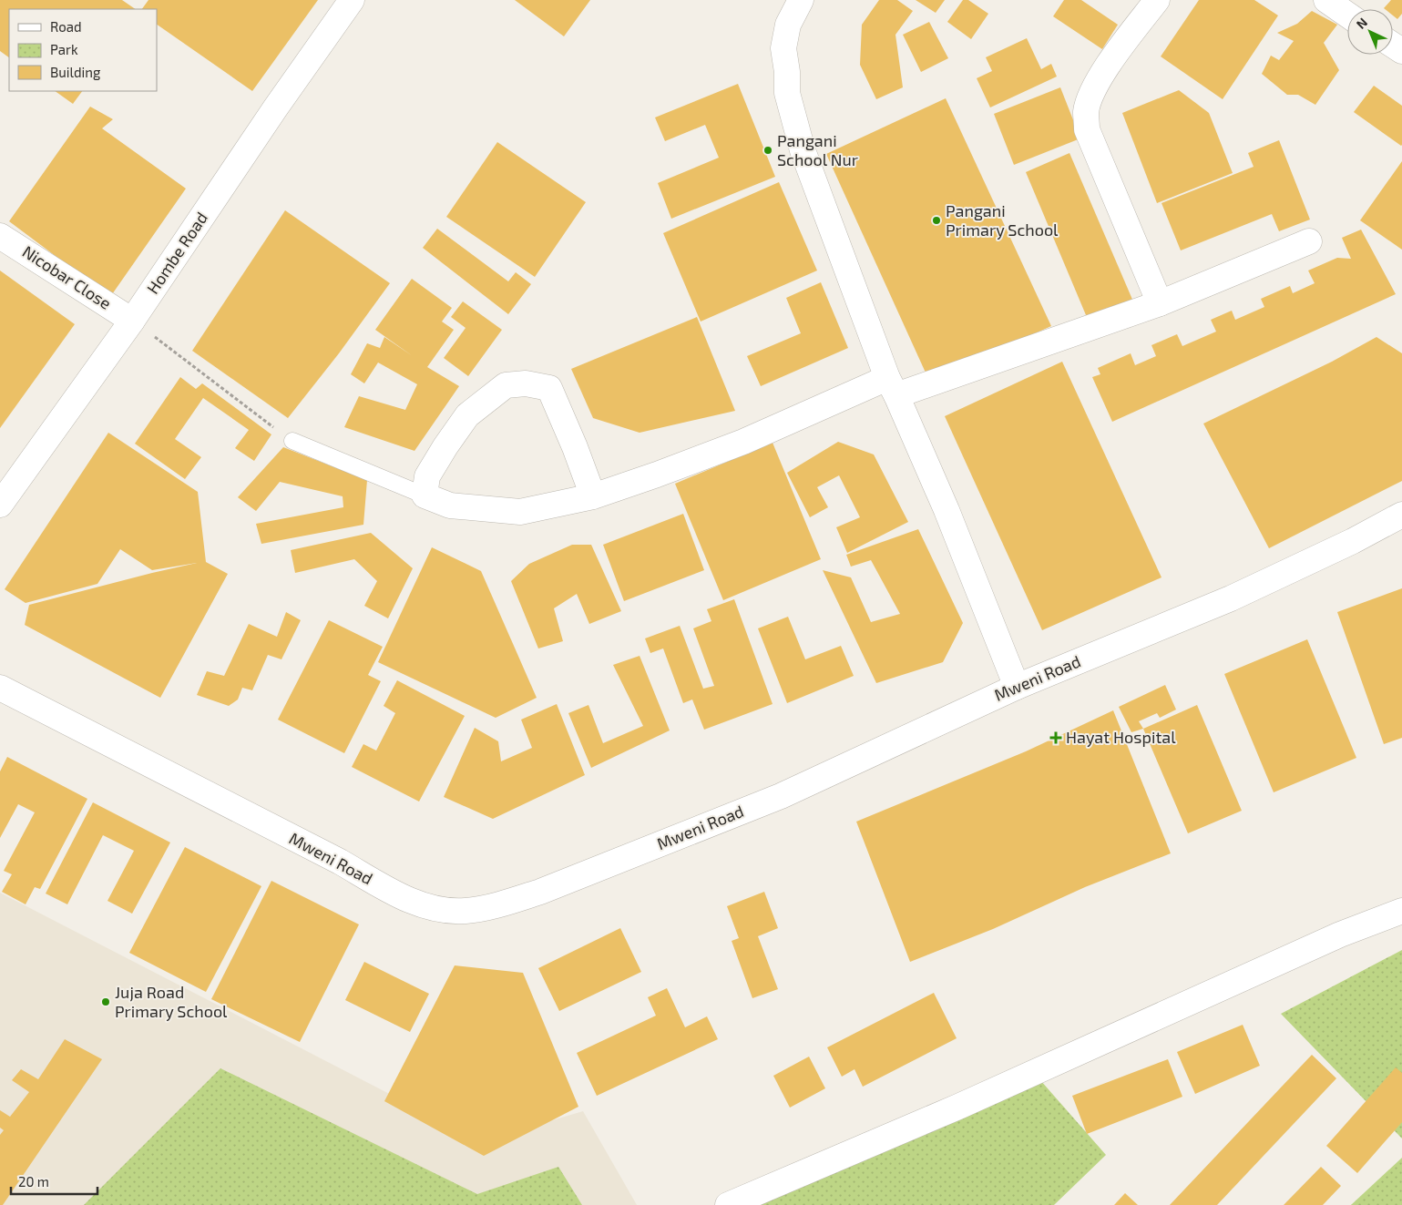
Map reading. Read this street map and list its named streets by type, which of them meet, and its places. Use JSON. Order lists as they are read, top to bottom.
{
  "streets": {
    "street": ["Hombe Road", "Nicobar Close", "Mweni Road"]
  },
  "crossings": [
    ["Hombe Road", "Nicobar Close"]
  ],
  "places": {
    "other": ["Pangani School Nur", "Pangani Primary School", "Juja Road Primary School"],
    "health": ["Hayat Hospital"]
  },
  "legend": ["Road", "Park", "Building"],
  "scale_bar": "20 m",
  "north": "top left"
}
